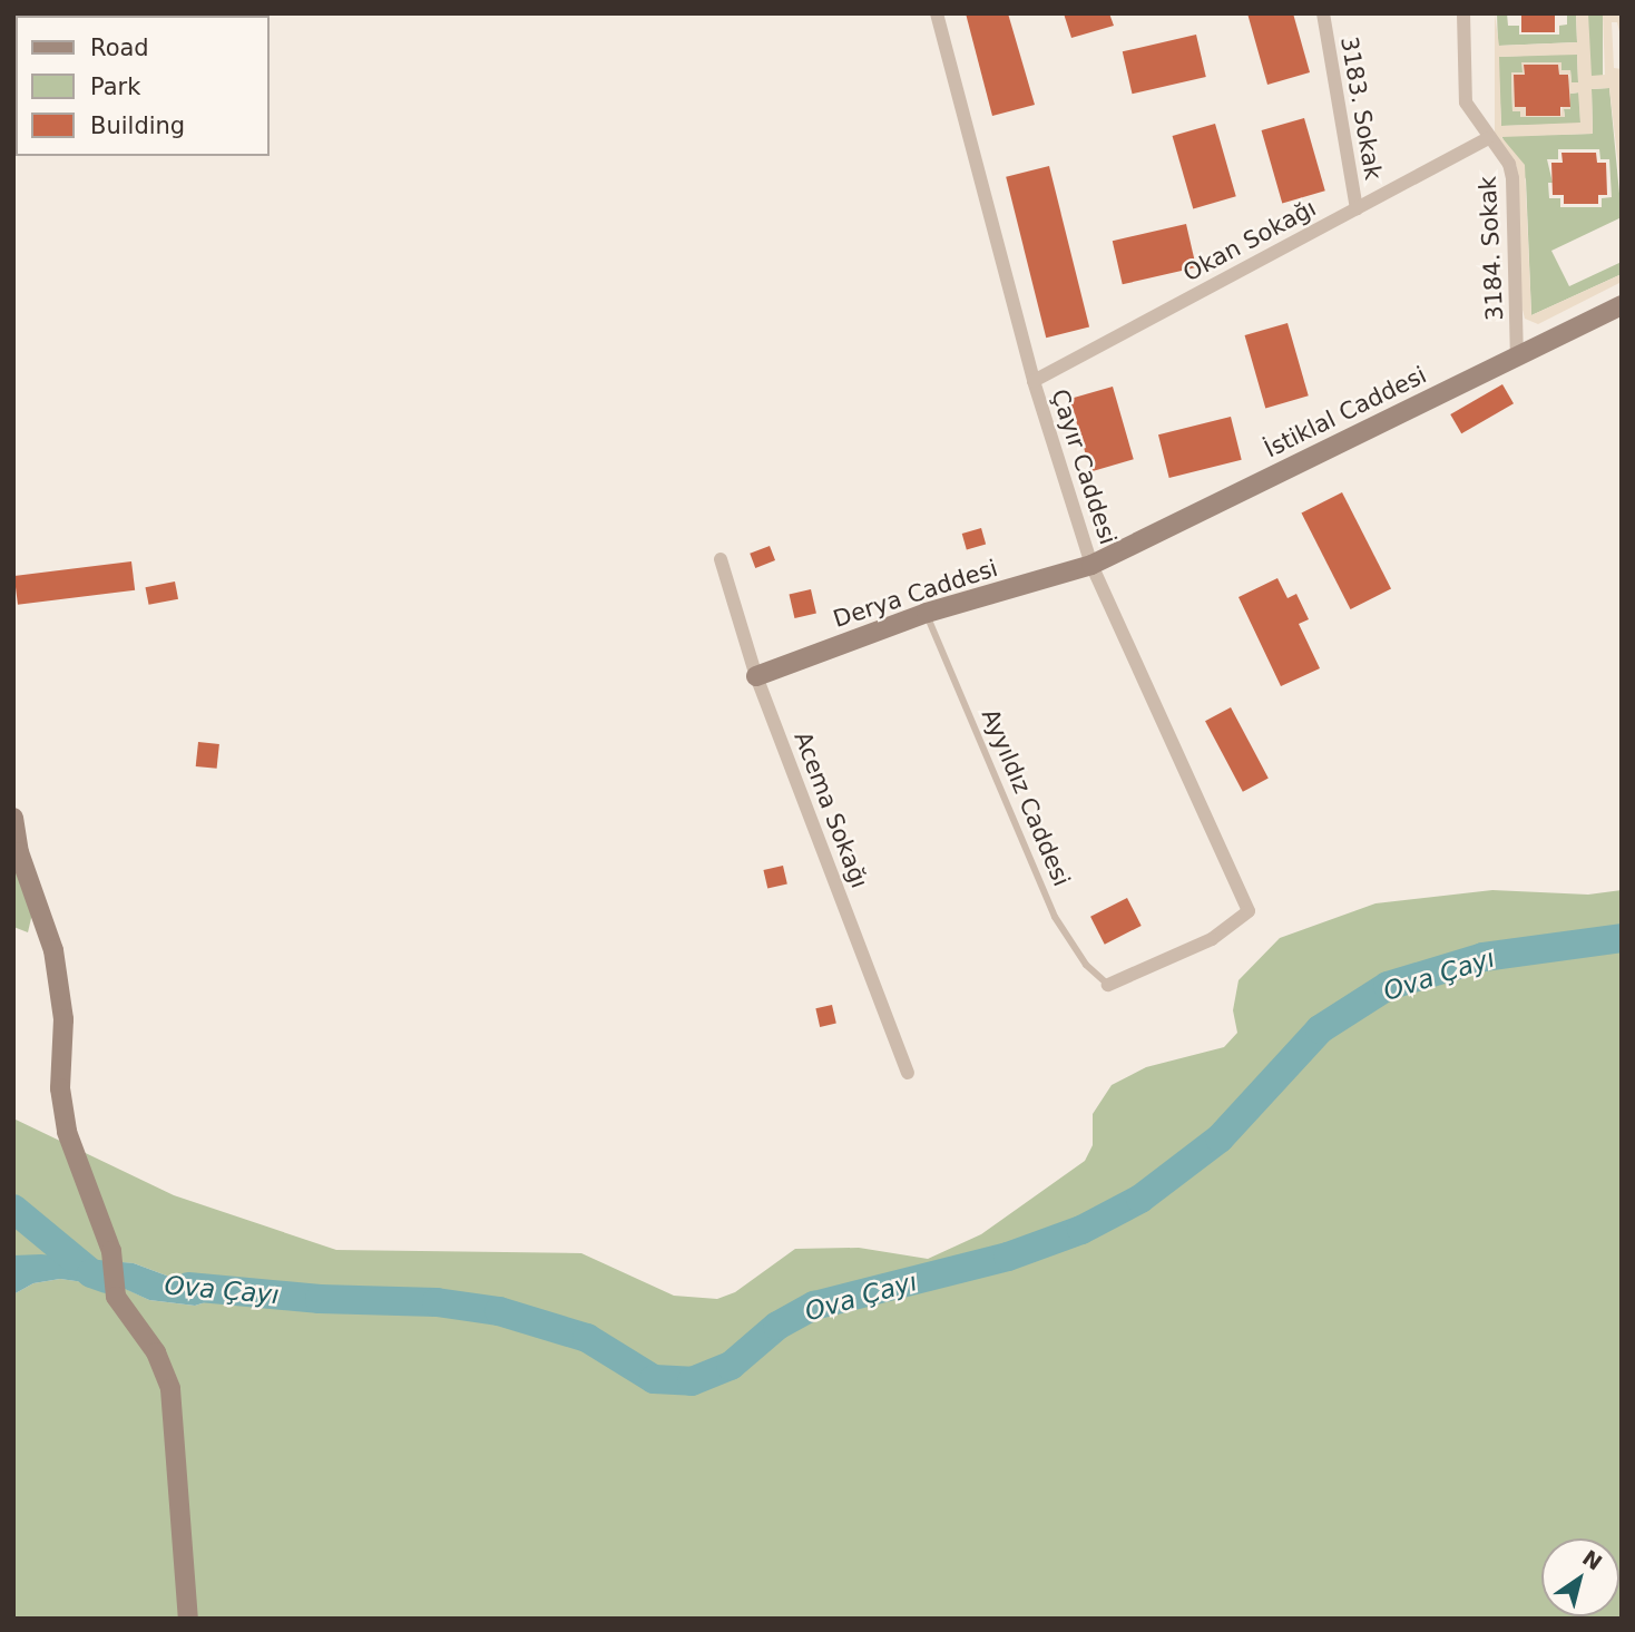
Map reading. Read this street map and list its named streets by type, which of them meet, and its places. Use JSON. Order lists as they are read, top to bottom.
{
  "streets": {
    "street": [
      "3183. Sokak",
      "Okan Sokağı",
      "3184. Sokak",
      "İstiklal Caddesi",
      "Çayır Caddesi",
      "Derya Caddesi",
      "Acema Sokağı"
    ],
    "lane": ["Ayyıldız Caddesi"]
  },
  "crossings": [
    ["3183. Sokak", "Okan Sokağı"],
    ["Okan Sokağı", "3184. Sokak"],
    ["Okan Sokağı", "Çayır Caddesi"],
    ["3184. Sokak", "İstiklal Caddesi"],
    ["İstiklal Caddesi", "Çayır Caddesi"],
    ["İstiklal Caddesi", "Derya Caddesi"],
    ["Çayır Caddesi", "Derya Caddesi"],
    ["Çayır Caddesi", "Ayyıldız Caddesi"],
    ["Derya Caddesi", "Ayyıldız Caddesi"],
    ["Derya Caddesi", "Acema Sokağı"]
  ],
  "water": ["Ova Çayı"],
  "legend": ["Road", "Park", "Building"],
  "north": "top right"
}
